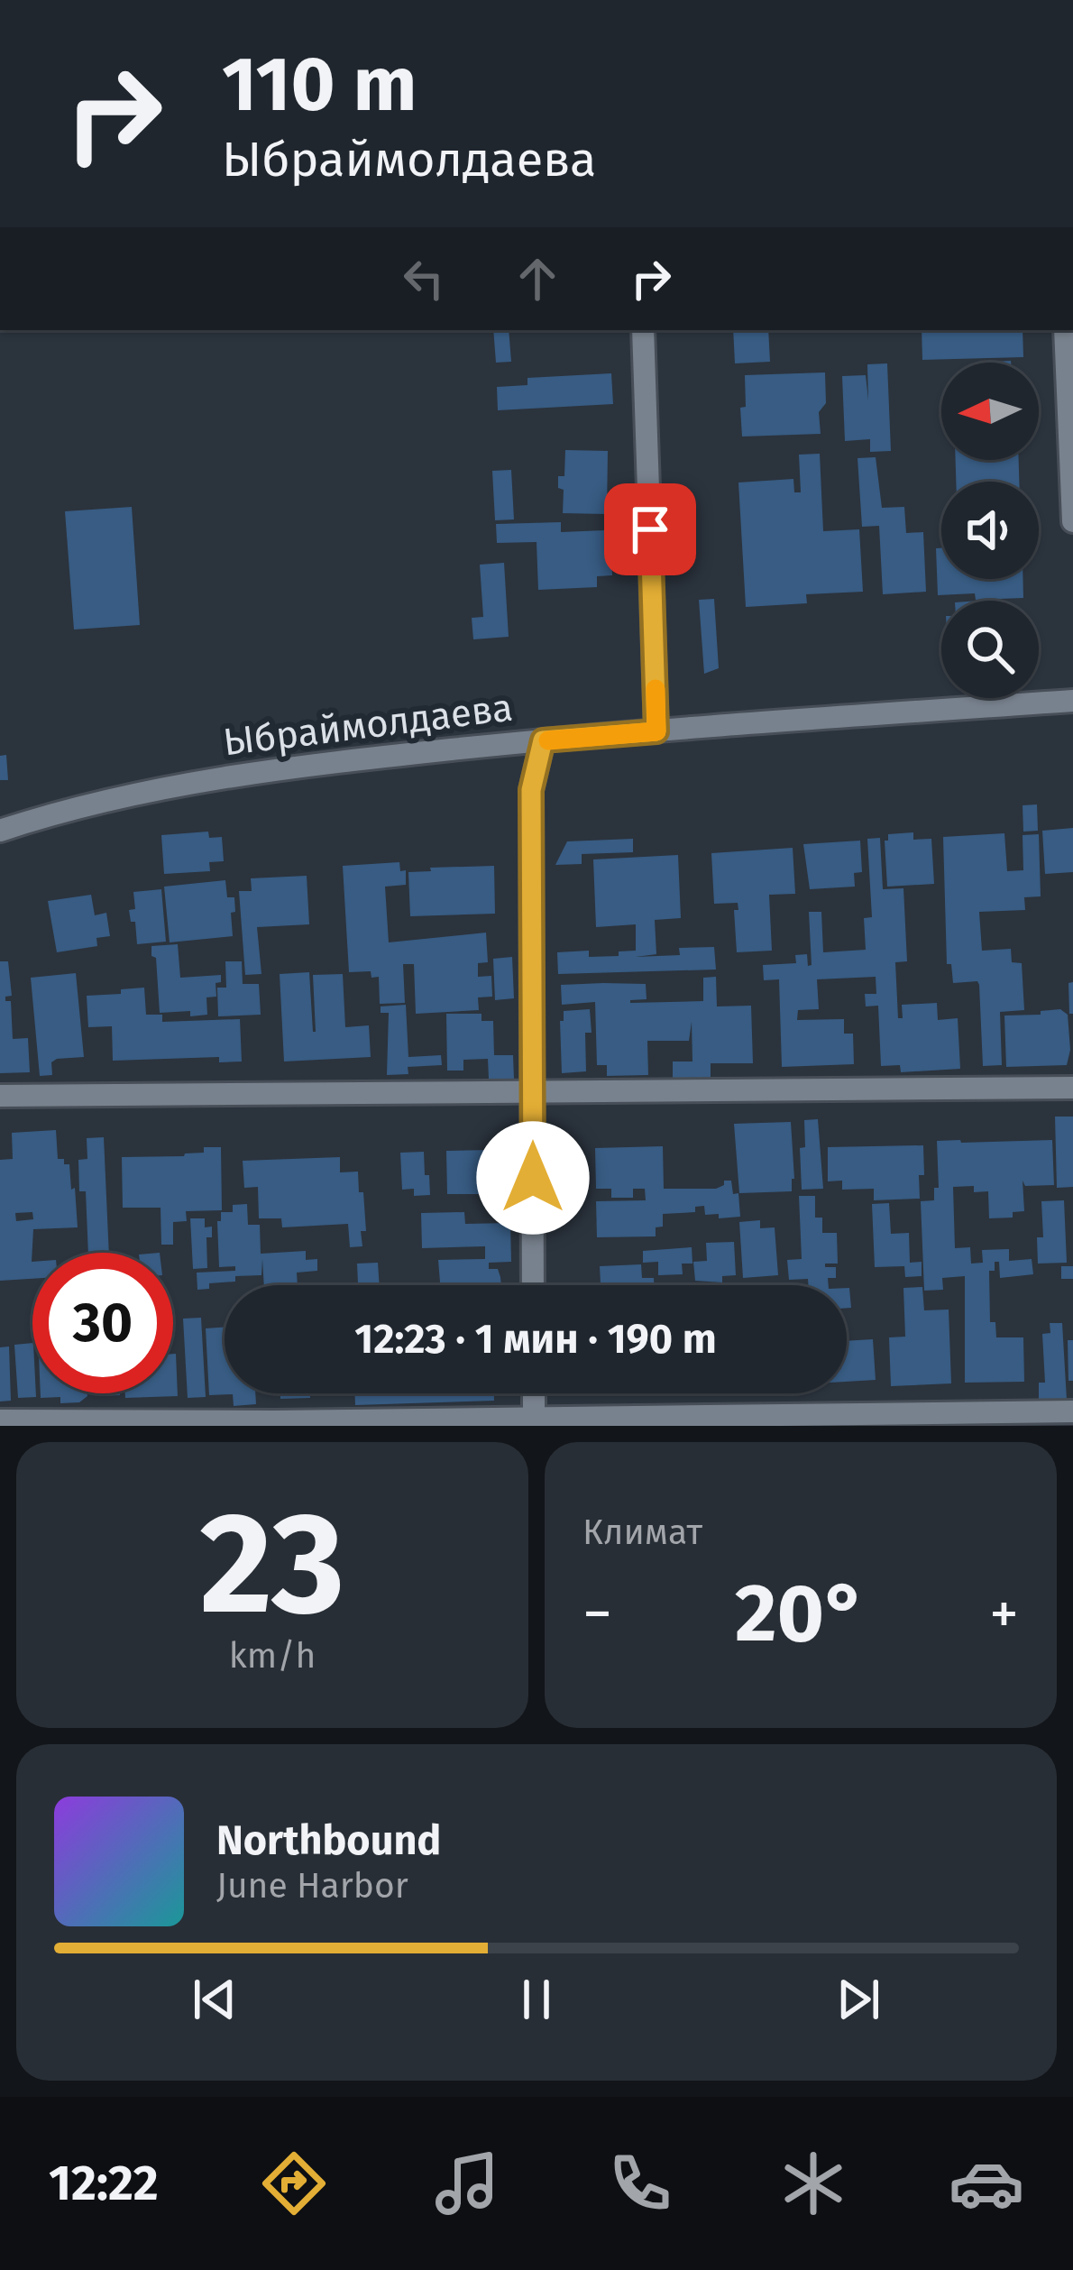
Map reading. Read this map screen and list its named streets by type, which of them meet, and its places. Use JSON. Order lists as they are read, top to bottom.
{
  "streets": {
    "street": ["Ыбраймолдаева"]
  },
  "north": "left",
  "page": {
    "turn": ["110 m", "Ыбраймолдаева"],
    "limit": "30",
    "trip": "12:23 · 1 мин · 190 m",
    "tile": [
      ["23", "km/h"],
      "Климат"
    ],
    "heat": ["−", "20°", "+"],
    "song": ["Northbound", "June Harbor"],
    "tabs": "12:22"
  }
}
